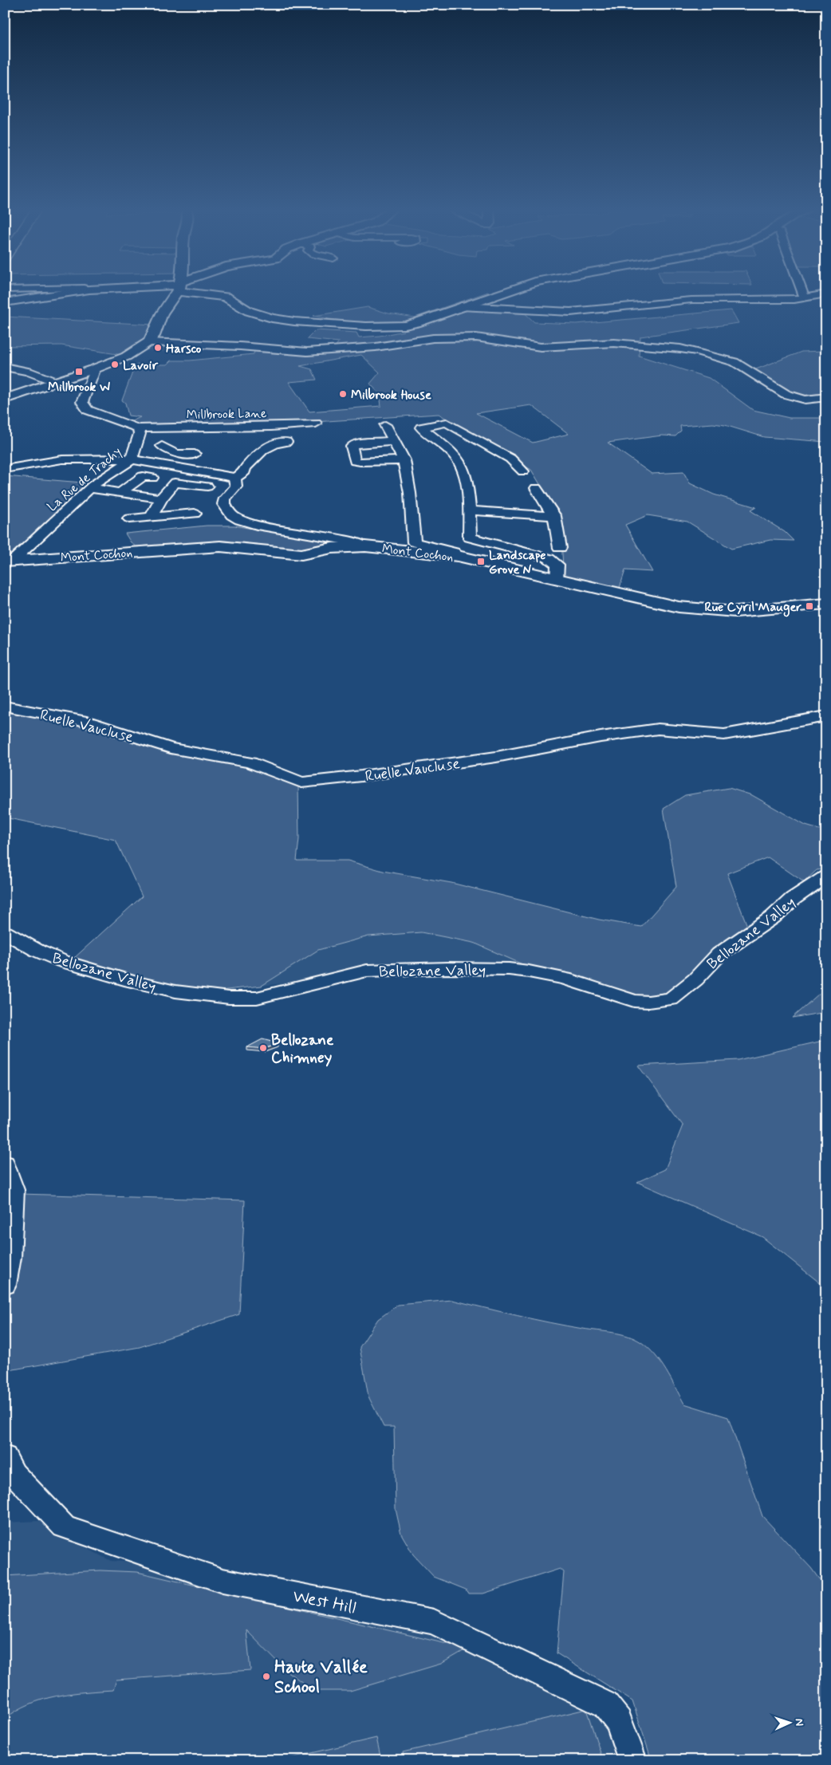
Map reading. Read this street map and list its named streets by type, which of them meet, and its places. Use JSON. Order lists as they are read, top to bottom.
{
  "streets": {
    "main road": ["Mont Cochon"],
    "street": [
      "Millbrook Lane",
      "La Rue de Trachy",
      "Ruelle Vaucluse",
      "Bellozane Valley",
      "West Hill"
    ]
  },
  "crossings": [
    ["Millbrook Lane", "La Rue de Trachy"],
    ["La Rue de Trachy", "Mont Cochon"]
  ],
  "places": {
    "other": [
      "Harsco",
      "Lavoir",
      "Milbrook House",
      "Bellozane Chimney",
      "Haute Vallée School"
    ],
    "transit": ["Millbrook W", "Landscape Grove N", "Rue Cyril Mauger"]
  },
  "north": "right"
}
